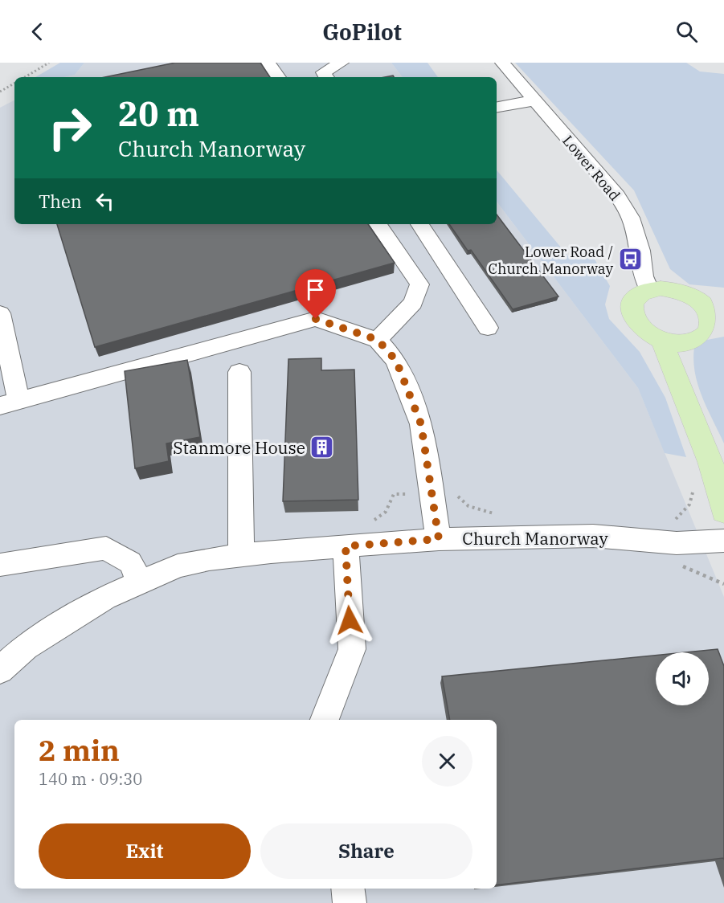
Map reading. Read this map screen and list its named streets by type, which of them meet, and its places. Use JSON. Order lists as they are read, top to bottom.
{
  "streets": {
    "street": ["Lower Road", "Church Manorway"]
  },
  "places": {
    "bus stop": ["Lower Road / Church Manorway"],
    "building": ["Stanmore House"]
  },
  "page": {
    "header": "GoPilot",
    "turn": ["20 m", "Church Manorway"],
    "then": "Then",
    "heading": ["2 min", "140 m · 09:30"],
    "buttons": ["Exit", "Share"]
  }
}
